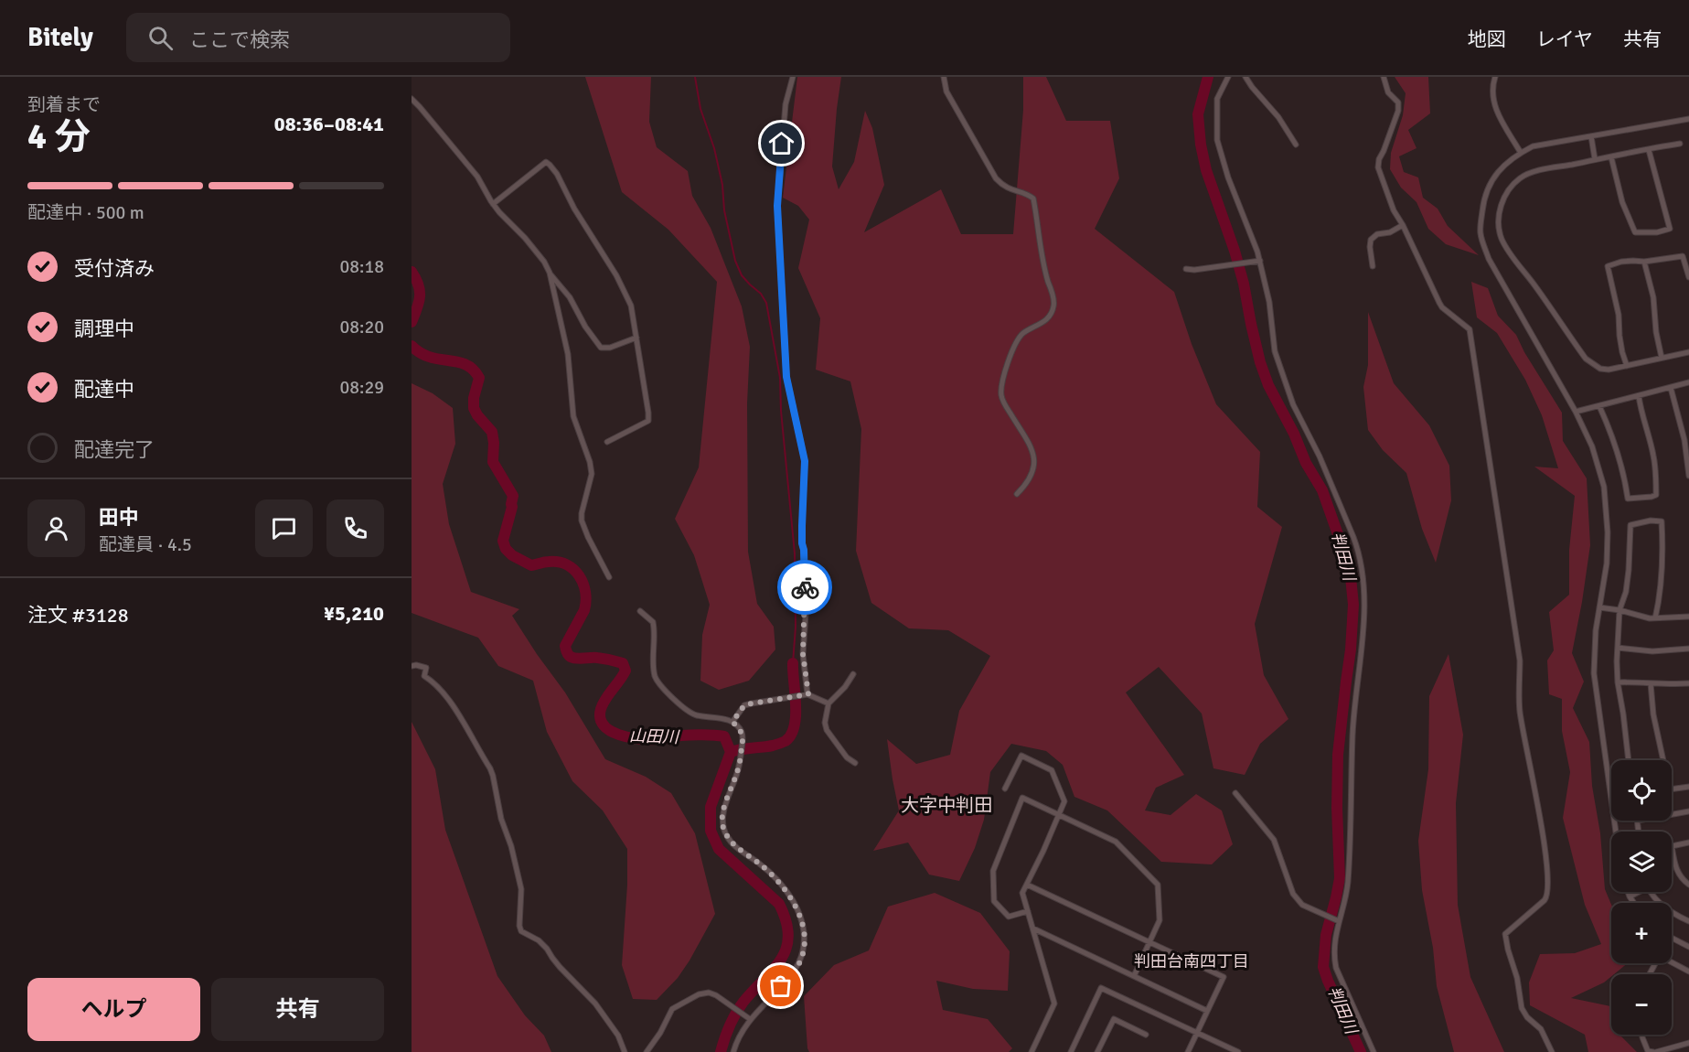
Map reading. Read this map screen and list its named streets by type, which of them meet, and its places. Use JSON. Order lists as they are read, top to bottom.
{
  "districts": ["大字中判田", "判田台南四丁目"],
  "water": ["判田川", "山田川"],
  "page": {
    "header": "Bitely",
    "search": "ここで検索",
    "nav": ["地図", "レイヤ", "共有"],
    "heading": ["4 分", "到着まで", "08:36–08:41"],
    "panel": [
      "田中",
      "配達員 · 4.5",
      "注文 #3128",
      "¥5,210"
    ],
    "bar": "配達中 · 500 m",
    "list": [
      ["受付済み", "08:18"],
      ["調理中", "08:20"],
      ["配達中", "08:29"],
      "配達完了"
    ],
    "map_buttons": ["+", "−"],
    "buttons": ["ヘルプ", "共有"]
  }
}
